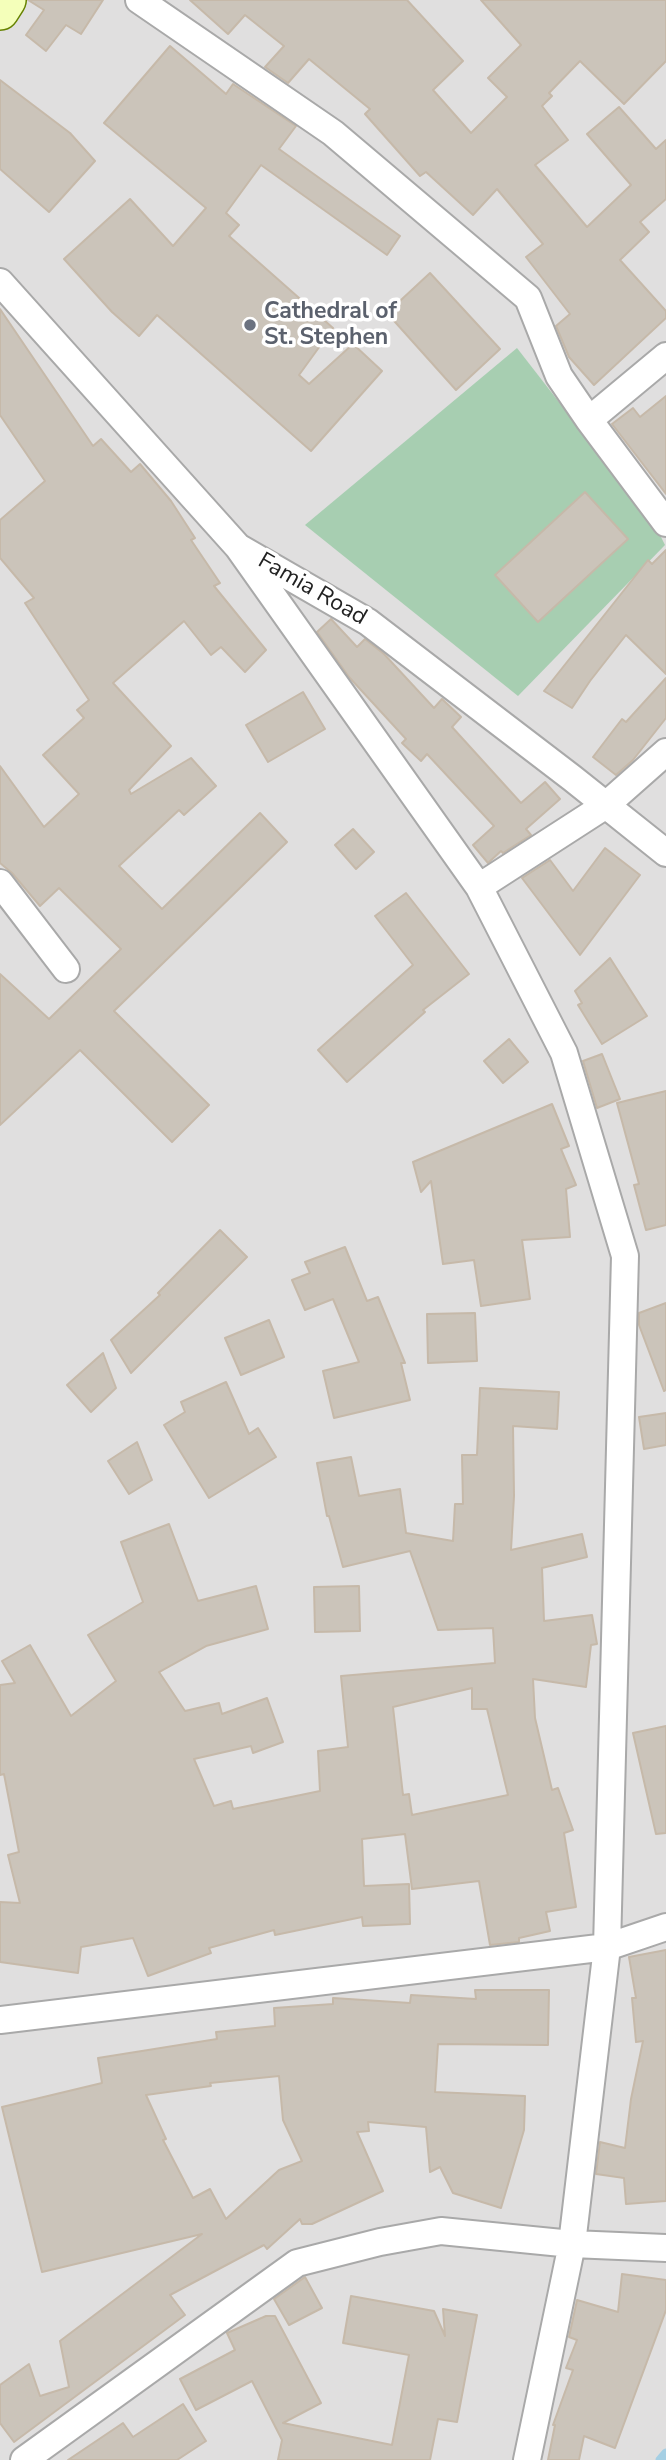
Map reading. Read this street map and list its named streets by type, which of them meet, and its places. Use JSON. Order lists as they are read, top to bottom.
{
  "streets": {
    "street": ["Famia Road"]
  },
  "places": ["Cathedral of St. Stephen"]
}
